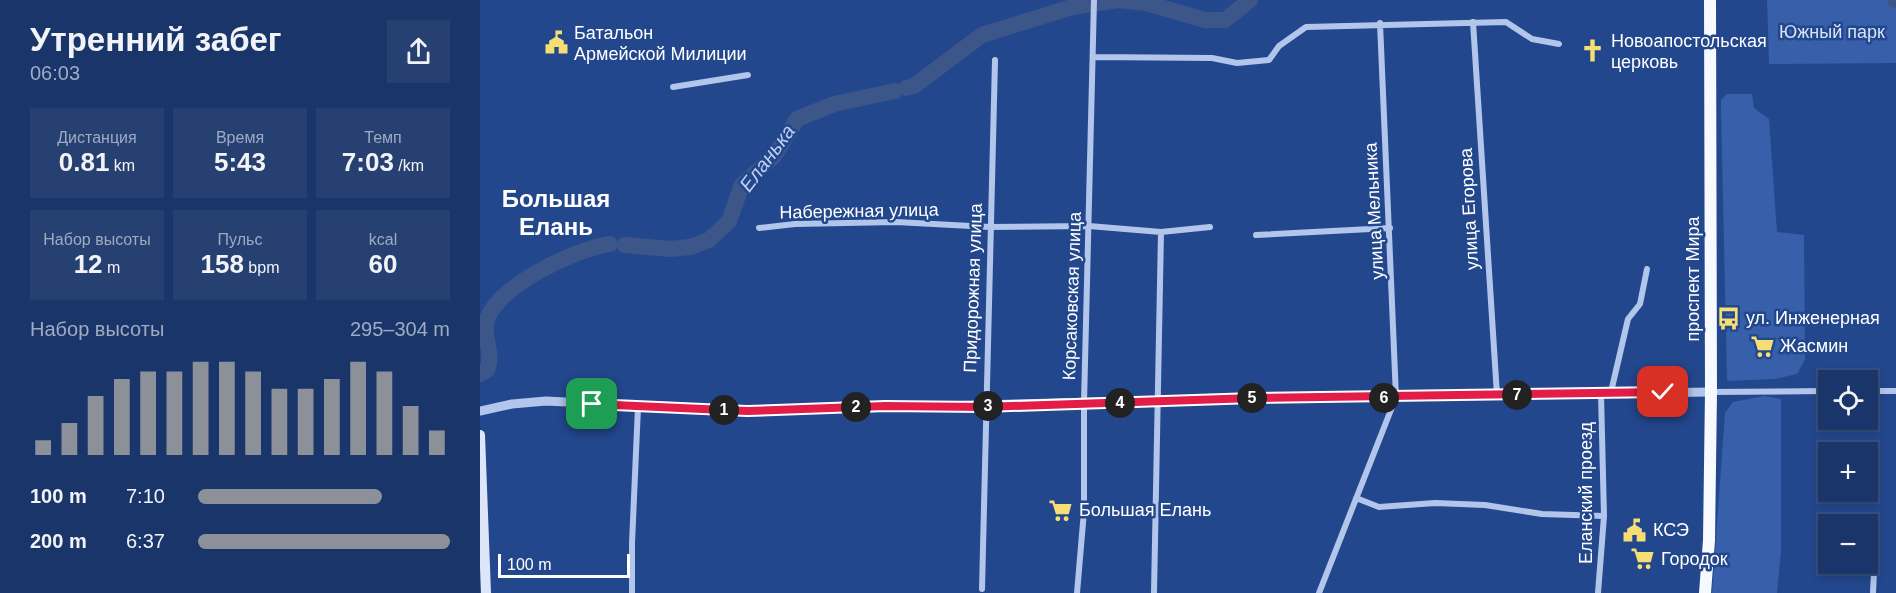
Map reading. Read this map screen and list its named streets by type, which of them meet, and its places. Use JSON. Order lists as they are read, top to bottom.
{
  "streets": {
    "main road": ["проспект Мира"],
    "street": [
      "улица Егорова",
      "Набережная улица",
      "улица Мельника",
      "Придорожная улица",
      "Корсаковская улица",
      "Еланский проезд"
    ]
  },
  "crossings": [
    ["Набережная улица", "Придорожная улица"],
    ["Набережная улица", "Корсаковская улица"]
  ],
  "districts": ["Большая Елань"],
  "water": ["Еланька"],
  "parks": ["Южный парк"],
  "places": {
    "public building": ["Батальон Армейской Милиции", "КСЭ"],
    "church": ["Новоапостольская церковь"],
    "bus stop": ["ул. Инженерная"],
    "supermarket": ["Жасмин", "Большая Елань", "Городок"]
  },
  "scale_bar": "100 m",
  "page": {
    "heading": ["Утренний забег", "06:03"],
    "stats": [
      ["Дистанция", "0.81 km"],
      ["Время", "5:43"],
      ["Темп", "7:03 /km"],
      ["Набор высоты", "12 m"],
      ["Пульс", "158 bpm"],
      ["kcal", "60"]
    ],
    "chart": ["Набор высоты", "295–304 m"],
    "map_buttons": ["+", "−"],
    "pins": [
      "7",
      "5",
      "6",
      "4",
      "3",
      "2",
      "1"
    ],
    "list": [
      {
        "name": "100 m",
        "note": "7:10"
      },
      {
        "name": "200 m",
        "note": "6:37"
      }
    ],
    "scale": "100 m"
  }
}
